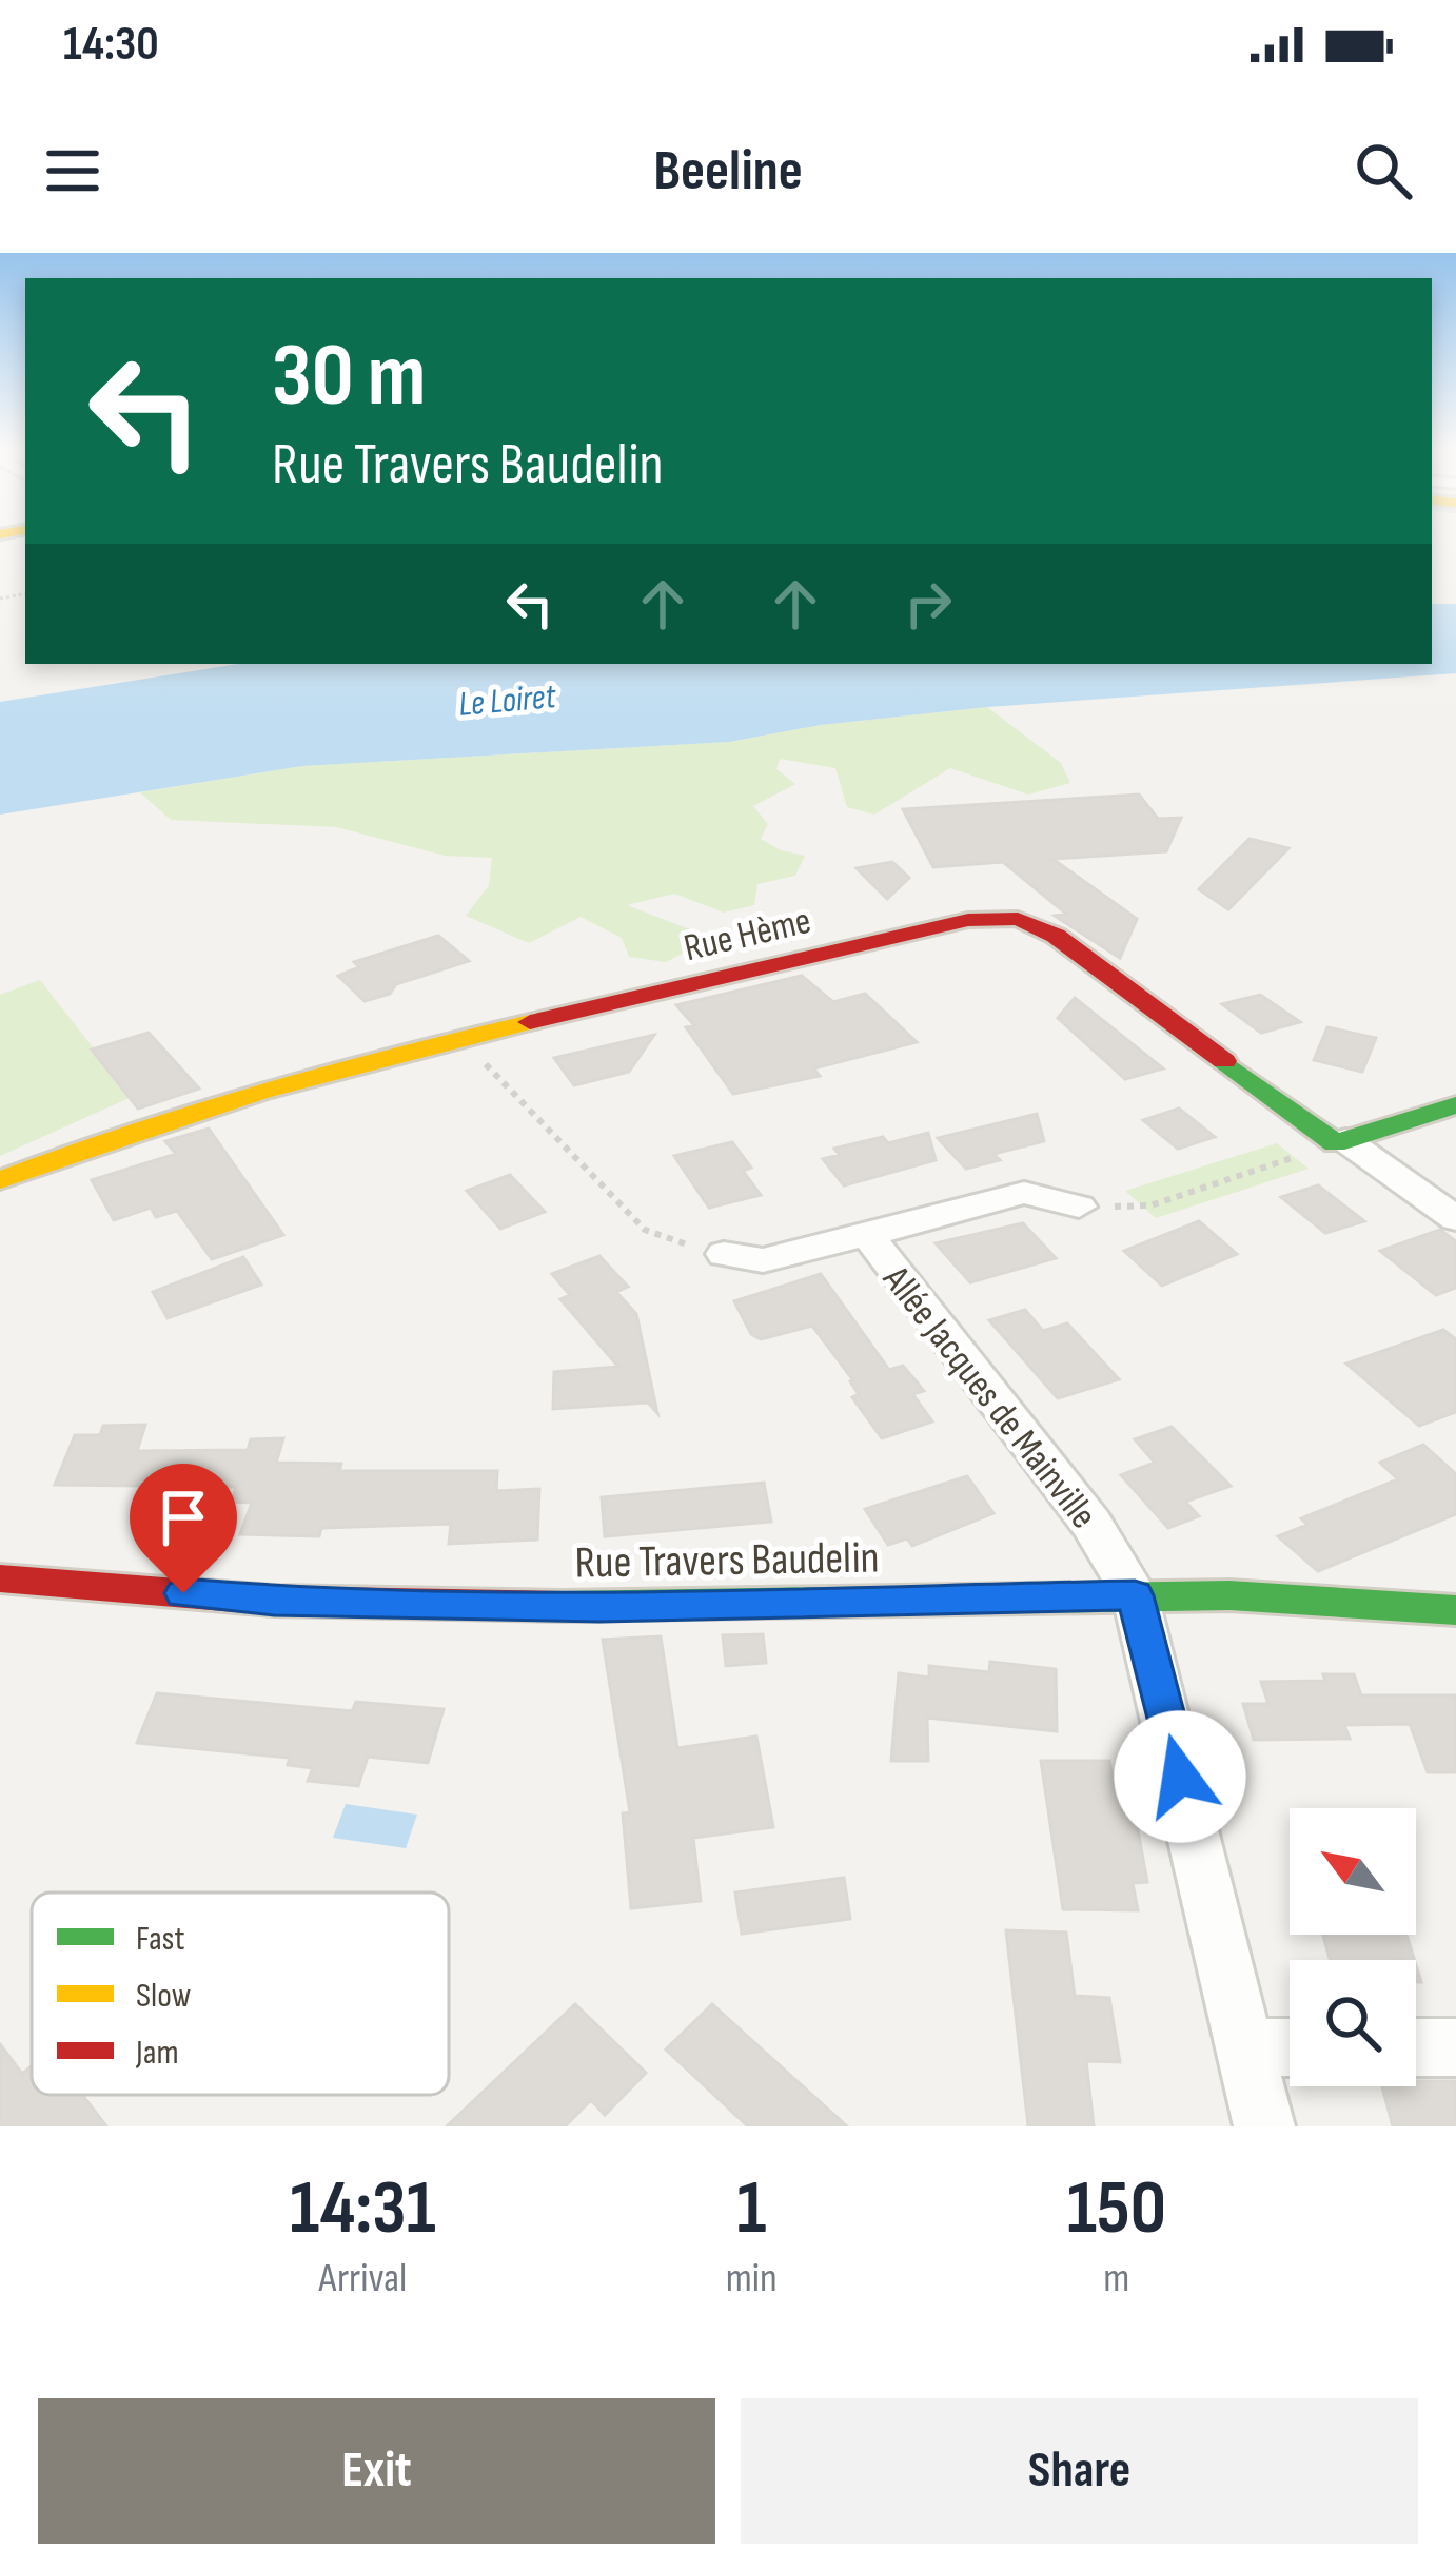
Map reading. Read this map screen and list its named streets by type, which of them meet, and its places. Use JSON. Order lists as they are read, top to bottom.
{
  "streets": {
    "street": ["Rue Hème", "Allée Jacques de Mainville", "Rue Travers Baudelin"]
  },
  "crossings": [
    ["Allée Jacques de Mainville", "Rue Travers Baudelin"]
  ],
  "water": ["Le Loiret"],
  "legend": ["Fast", "Slow", "Jam"],
  "north": "top left",
  "page": {
    "status": "14:30",
    "header": "Beeline",
    "turn": ["30 m", "Rue Travers Baudelin"],
    "eta": [
      "14:31",
      "Arrival",
      "1",
      "min",
      "150",
      "m"
    ],
    "buttons": ["Exit", "Share"]
  }
}
